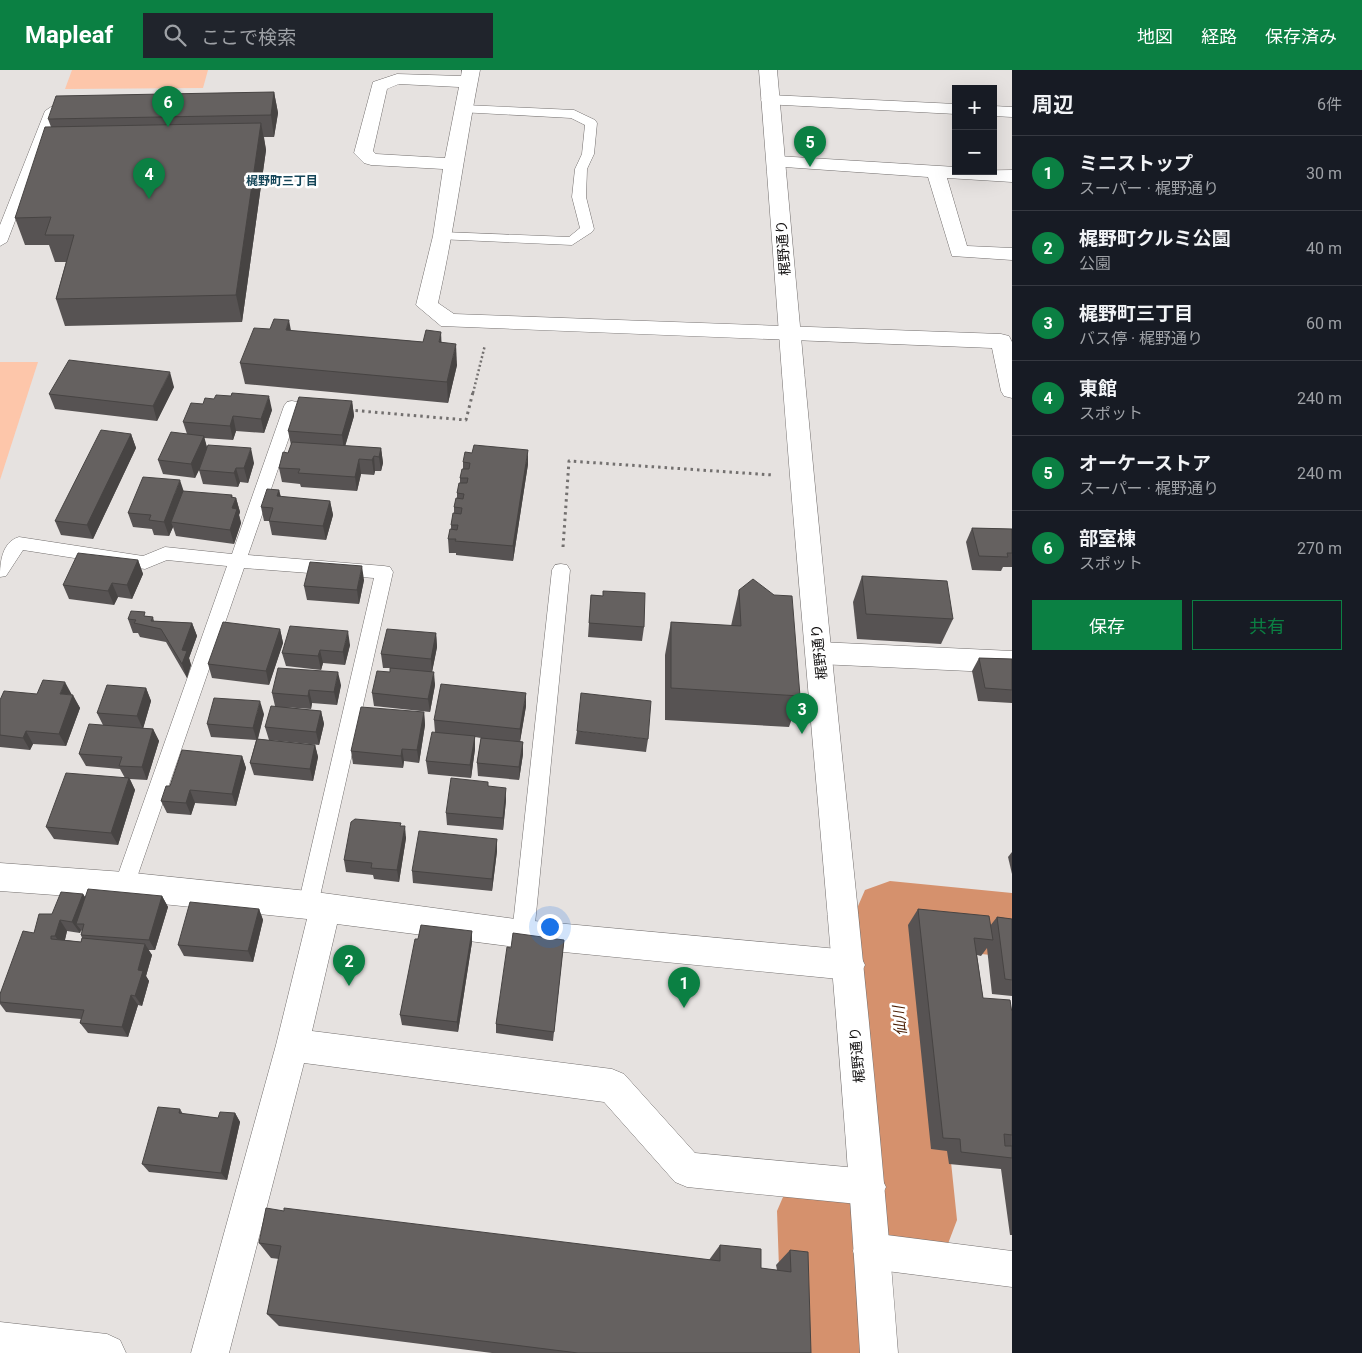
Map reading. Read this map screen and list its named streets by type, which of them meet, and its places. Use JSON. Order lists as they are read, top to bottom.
{
  "streets": {
    "street": ["梶野通り"]
  },
  "districts": ["梶野町三丁目"],
  "water": ["仙川"],
  "page": {
    "header": "Mapleaf",
    "search": "ここで検索",
    "nav": ["地図", "経路", "保存済み"],
    "heading": ["周辺", "6件"],
    "map_buttons": ["+", "−"],
    "pins": [
      "6",
      "5",
      "4",
      "3",
      "2",
      "1"
    ],
    "list": [
      {
        "mark": "1",
        "name": "ミニストップ",
        "note": "スーパー · 梶野通り",
        "value": "30 m"
      },
      {
        "mark": "2",
        "name": "梶野町クルミ公園",
        "note": "公園",
        "value": "40 m"
      },
      {
        "mark": "3",
        "name": "梶野町三丁目",
        "note": "バス停 · 梶野通り",
        "value": "60 m"
      },
      {
        "mark": "4",
        "name": "東館",
        "note": "スポット",
        "value": "240 m"
      },
      {
        "mark": "5",
        "name": "オーケーストア",
        "note": "スーパー · 梶野通り",
        "value": "240 m"
      },
      {
        "mark": "6",
        "name": "部室棟",
        "note": "スポット",
        "value": "270 m"
      }
    ],
    "buttons": ["保存", "共有"]
  }
}
